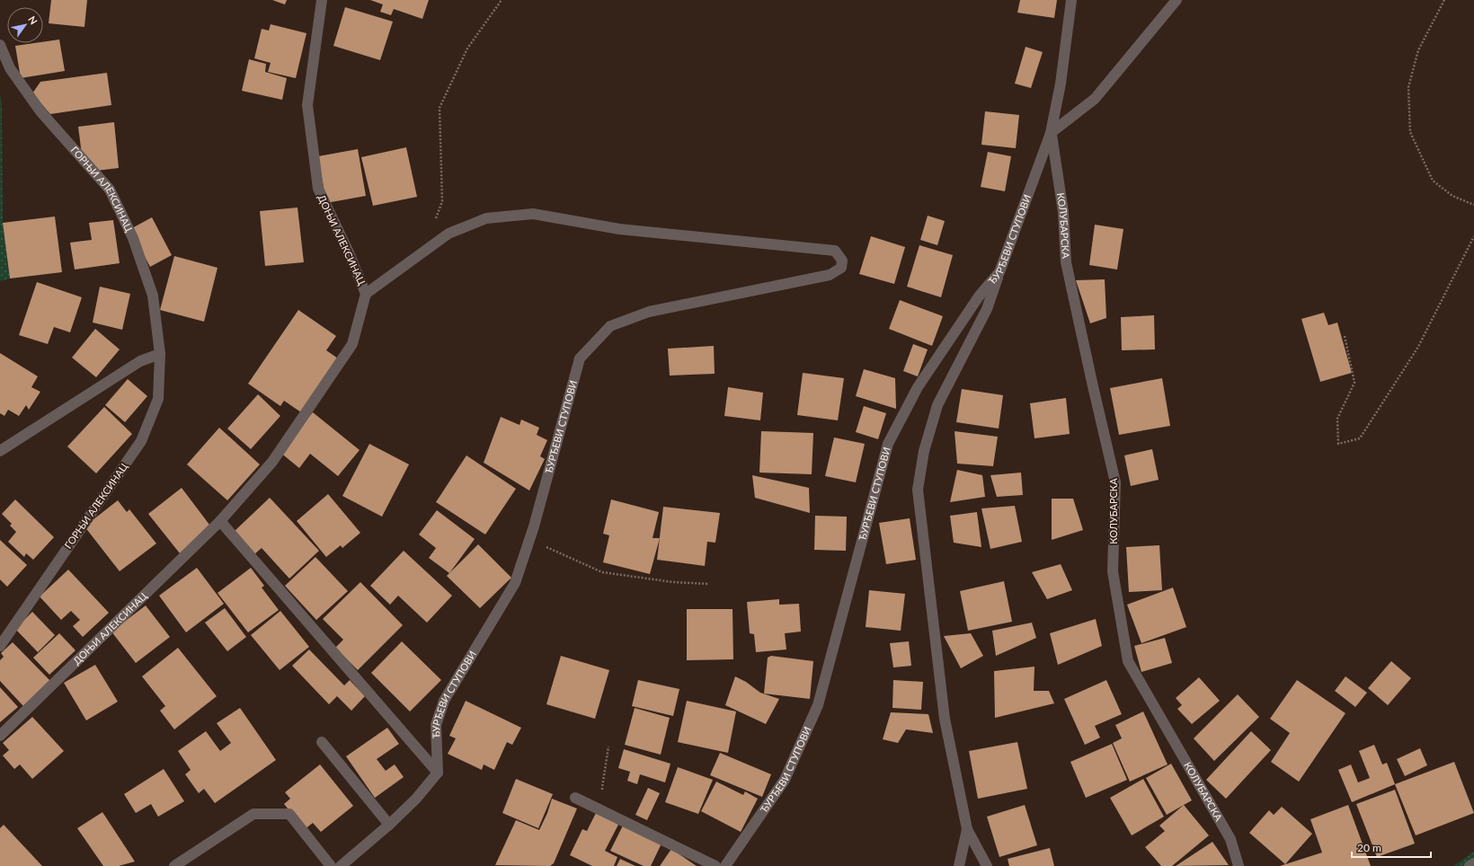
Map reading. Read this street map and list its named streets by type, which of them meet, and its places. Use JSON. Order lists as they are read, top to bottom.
{
  "streets": {
    "street": [
      "ГОРЊИ АЛЕКСИНАЦ",
      "КОЛУБАРСКА",
      "ЂУРЂЕВИ СТУПОВИ",
      "ДОЊИ АЛЕКСИНАЦ"
    ]
  },
  "crossings": [
    ["КОЛУБАРСКА", "ЂУРЂЕВИ СТУПОВИ"],
    ["ЂУРЂЕВИ СТУПОВИ", "ДОЊИ АЛЕКСИНАЦ"]
  ],
  "scale_bar": "20 m",
  "north": "top right"
}
